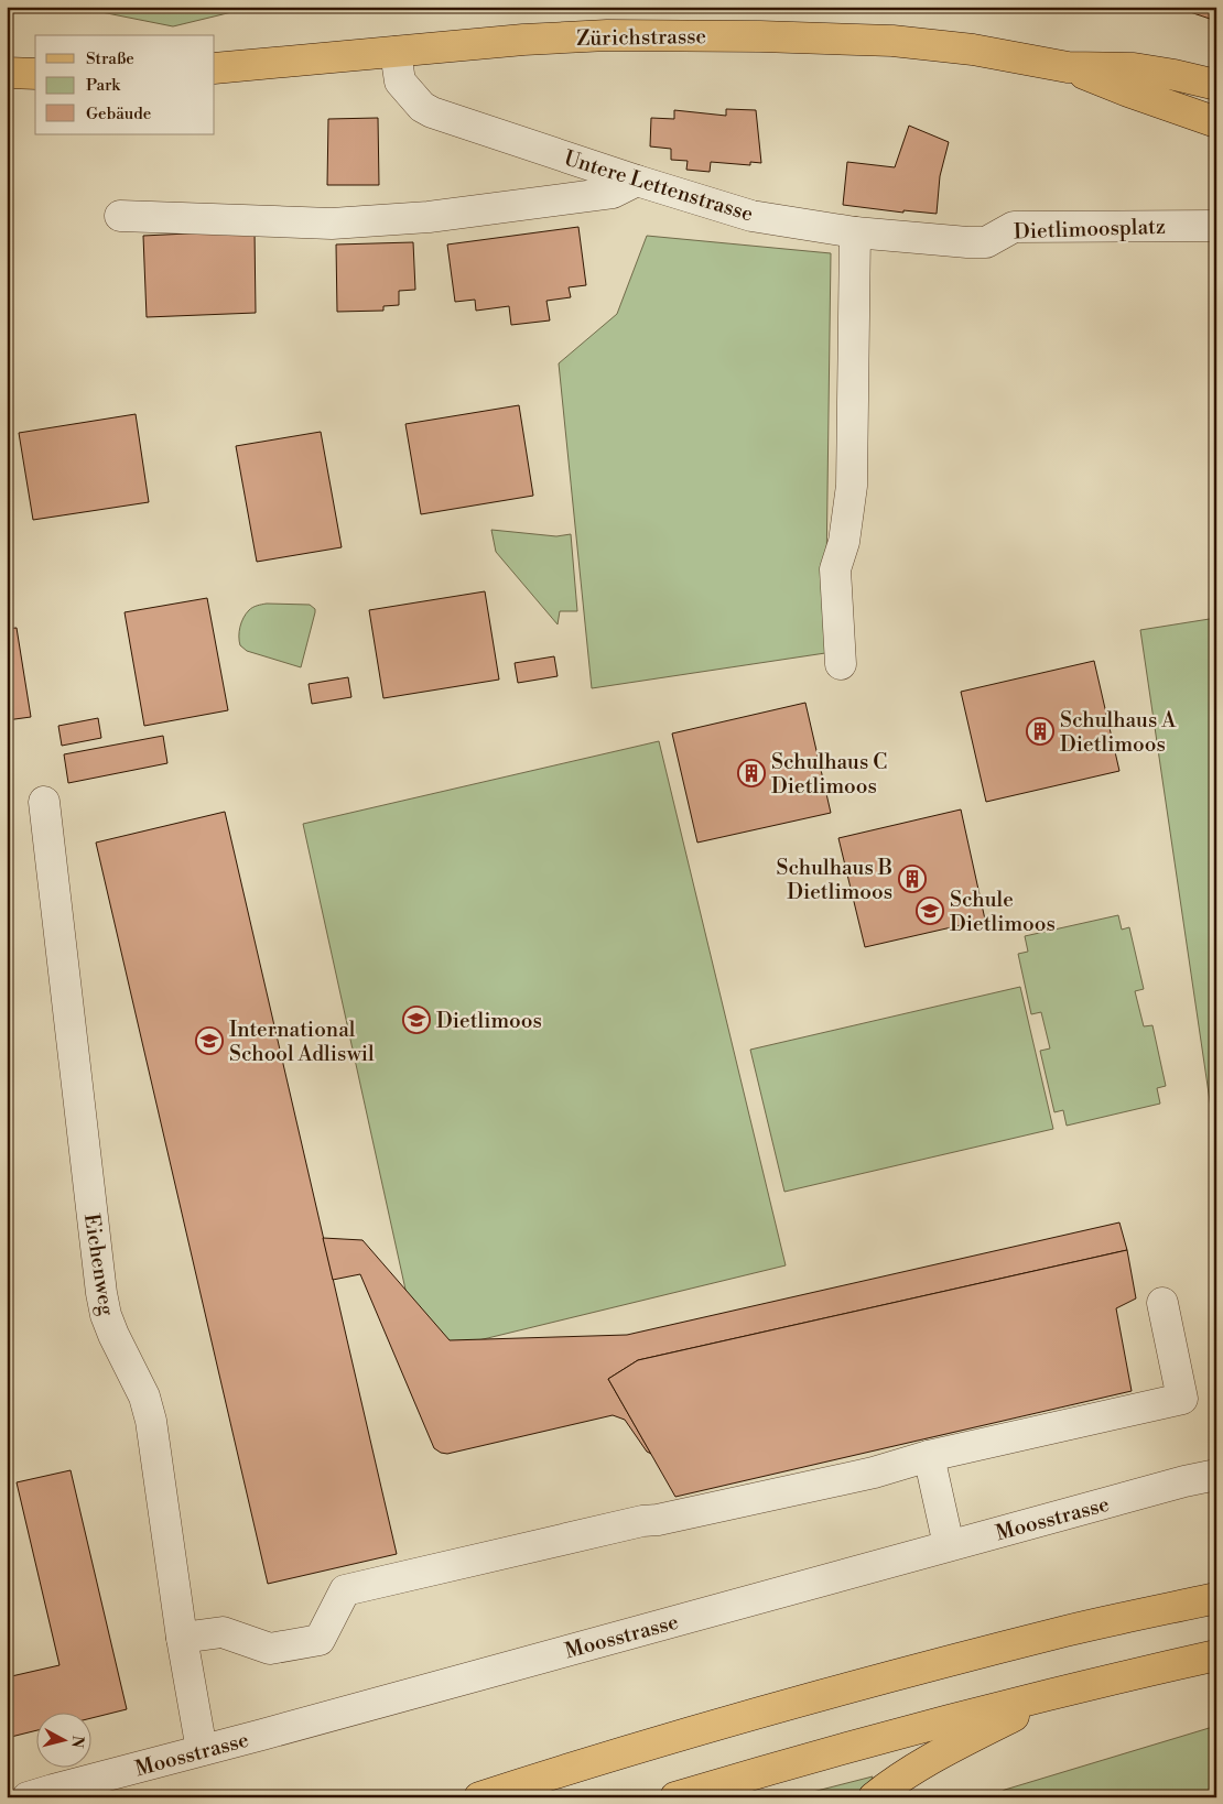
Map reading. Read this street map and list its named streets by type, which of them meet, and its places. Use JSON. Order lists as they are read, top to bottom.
{
  "streets": {
    "main road": ["Zürichstrasse"],
    "street": [
      "Untere Lettenstrasse",
      "Dietlimoosplatz",
      "Eichenweg",
      "Moosstrasse"
    ]
  },
  "crossings": [
    ["Zürichstrasse", "Untere Lettenstrasse"],
    ["Untere Lettenstrasse", "Dietlimoosplatz"],
    ["Eichenweg", "Moosstrasse"]
  ],
  "places": {
    "building": ["Schulhaus A Dietlimoos", "Schulhaus C Dietlimoos", "Schulhaus B Dietlimoos"],
    "school or university": ["Schule Dietlimoos", "Dietlimoos", "International School Adliswil"]
  },
  "legend": ["Straße", "Park", "Gebäude"],
  "north": "right"
}
